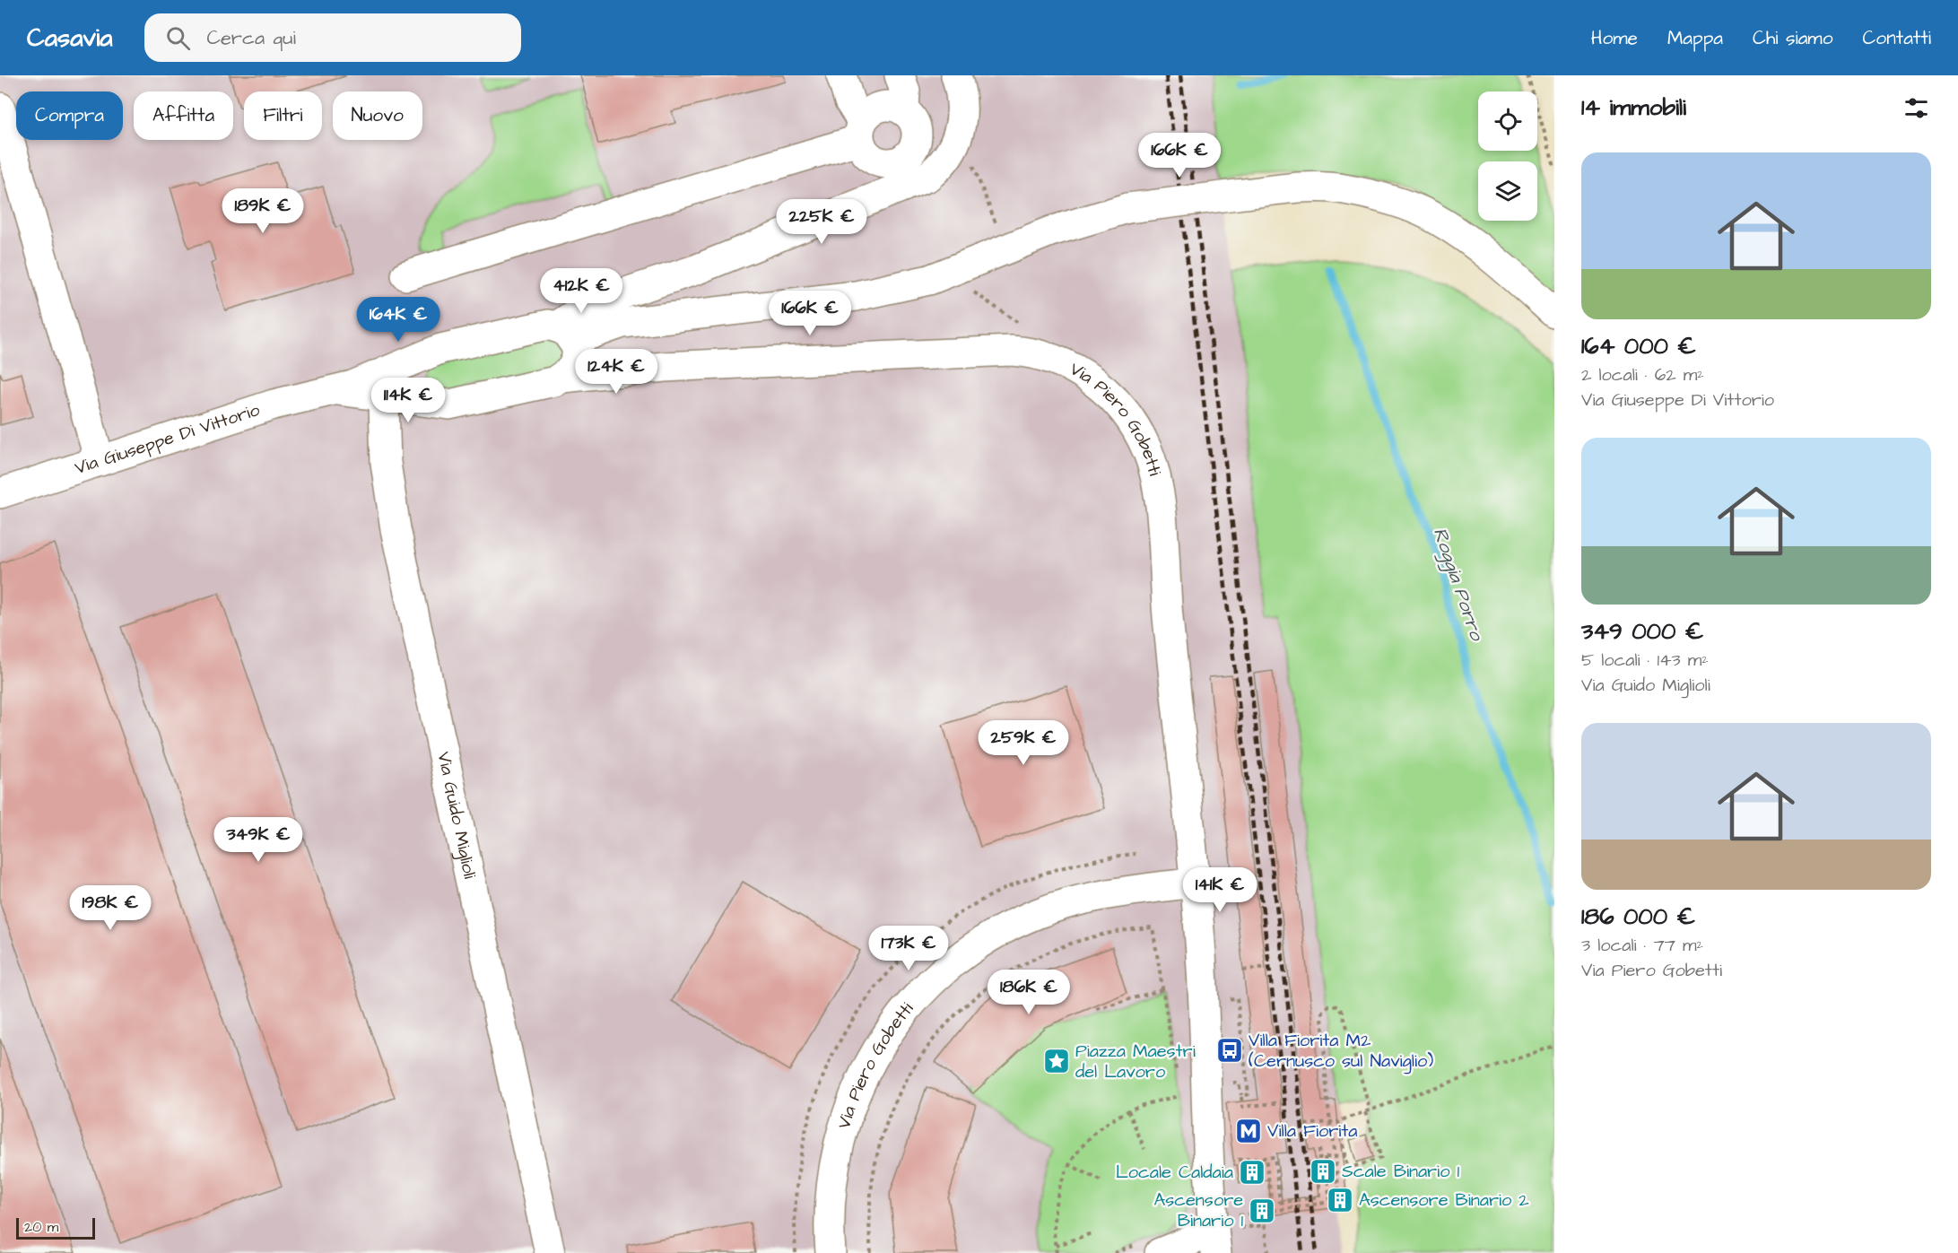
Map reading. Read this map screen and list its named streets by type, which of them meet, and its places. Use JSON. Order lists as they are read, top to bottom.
{
  "streets": {
    "street": ["Via Piero Gobetti", "Via Giuseppe Di Vittorio", "Via Guido Miglioli"]
  },
  "crossings": [
    ["Via Piero Gobetti", "Via Giuseppe Di Vittorio"],
    ["Via Giuseppe Di Vittorio", "Via Guido Miglioli"]
  ],
  "water": ["Roggia Porro"],
  "places": {
    "bus stop": ["Villa Fiorita M2 (Cernusco sul Naviglio)"],
    "place": ["Piazza Maestri del Lavoro"],
    "metro station": ["Villa Fiorita"],
    "building": [
      "Scale Binario 1",
      "Locale Caldaia",
      "Ascensore Binario 2",
      "Ascensore Binario 1"
    ]
  },
  "scale_bar": "20 m",
  "page": {
    "header": "Casavia",
    "search": "Cerca qui",
    "nav": [
      "Home",
      "Mappa",
      "Chi siamo",
      "Contatti"
    ],
    "heading": "14 immobili",
    "chip": [
      "Compra",
      "Affitta",
      "Filtri",
      "Nuovo"
    ],
    "price": [
      "166K €",
      "189K €",
      "225K €",
      "412K €",
      "166K €",
      "164K €",
      "124K €",
      "114K €",
      "259K €",
      "349K €",
      "141K €",
      "198K €",
      "173K €",
      "186K €"
    ],
    "list": [
      {
        "name": "164 000 €",
        "note": "2 locali · 62 m² · Via Giuseppe Di Vittorio"
      },
      {
        "name": "349 000 €",
        "note": "5 locali · 143 m² · Via Guido Miglioli"
      },
      {
        "name": "186 000 €",
        "note": "3 locali · 77 m² · Via Piero Gobetti"
      }
    ],
    "scale": "20 m"
  }
}
